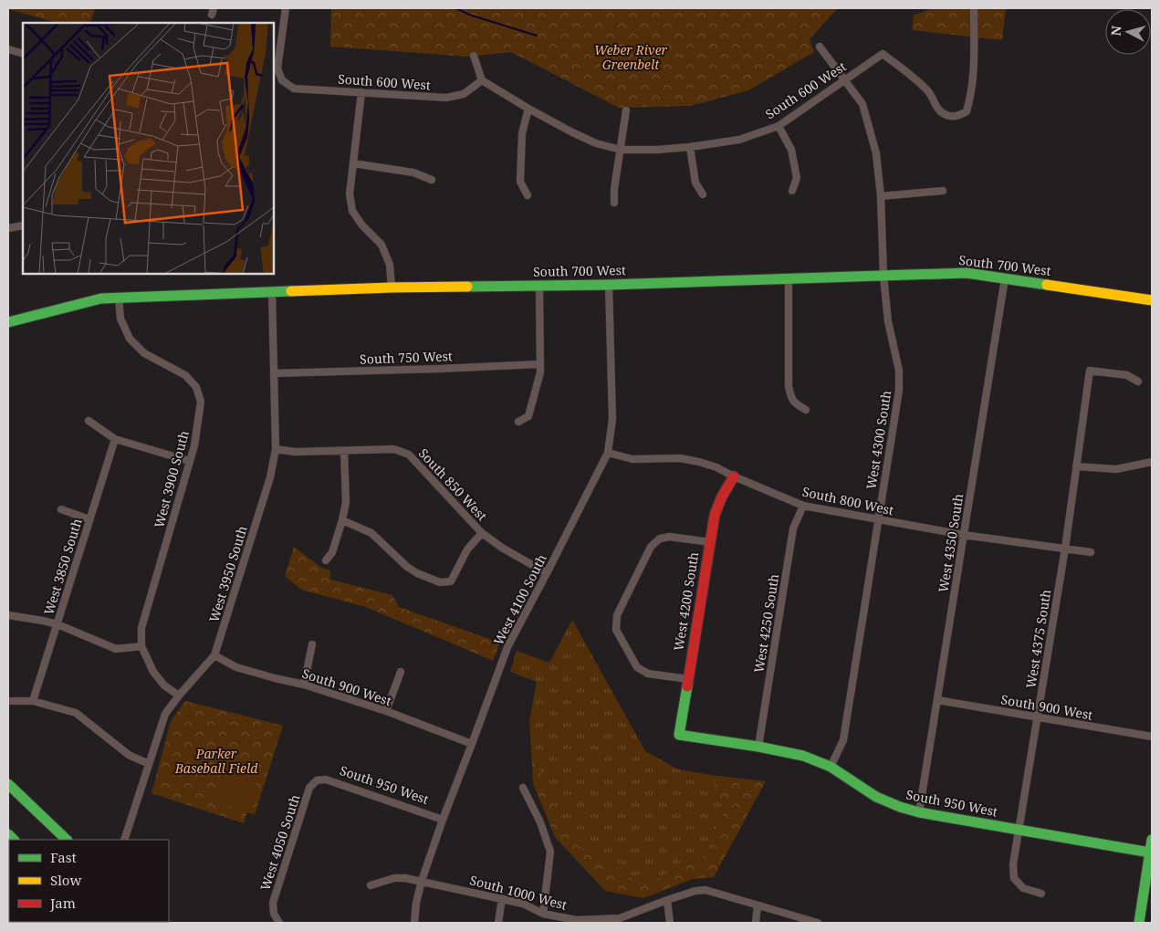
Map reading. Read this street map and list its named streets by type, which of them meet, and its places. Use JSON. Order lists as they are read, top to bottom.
{
  "streets": {
    "main road": ["South 700 West", "West 4200 South", "South 950 West"],
    "street": [
      "South 600 West",
      "South 750 West",
      "West 4300 South",
      "West 3900 South",
      "South 850 West",
      "South 800 West",
      "West 4350 South",
      "West 3850 South",
      "West 3950 South",
      "West 4100 South",
      "West 4250 South",
      "West 4375 South",
      "South 900 West",
      "West 4050 South",
      "South 1000 West"
    ]
  },
  "crossings": [
    ["South 600 West", "West 4300 South"],
    ["South 700 West", "West 4300 South"],
    ["South 700 West", "West 3900 South"],
    ["South 700 West", "West 4350 South"],
    ["South 700 West", "West 3950 South"],
    ["South 700 West", "West 4100 South"],
    ["South 750 West", "West 3950 South"],
    ["West 4300 South", "South 800 West"],
    ["West 4300 South", "South 950 West"],
    ["South 850 West", "West 3950 South"],
    ["South 850 West", "West 4100 South"],
    ["South 800 West", "West 4350 South"],
    ["South 800 West", "West 4100 South"],
    ["South 800 West", "West 4200 South"],
    ["South 800 West", "West 4250 South"],
    ["South 800 West", "West 4375 South"],
    ["West 4350 South", "South 900 West"],
    ["West 4350 South", "South 950 West"],
    ["West 3950 South", "South 900 West"],
    ["West 4100 South", "South 900 West"],
    ["West 4100 South", "South 950 West"],
    ["West 4100 South", "South 1000 West"],
    ["West 4200 South", "South 950 West"],
    ["West 4250 South", "South 950 West"],
    ["West 4375 South", "South 900 West"],
    ["West 4375 South", "South 950 West"],
    ["South 950 West", "West 4050 South"]
  ],
  "parks": ["Weber River Greenbelt", "Parker Baseball Field"],
  "legend": ["Fast", "Slow", "Jam"],
  "north": "left"
}
